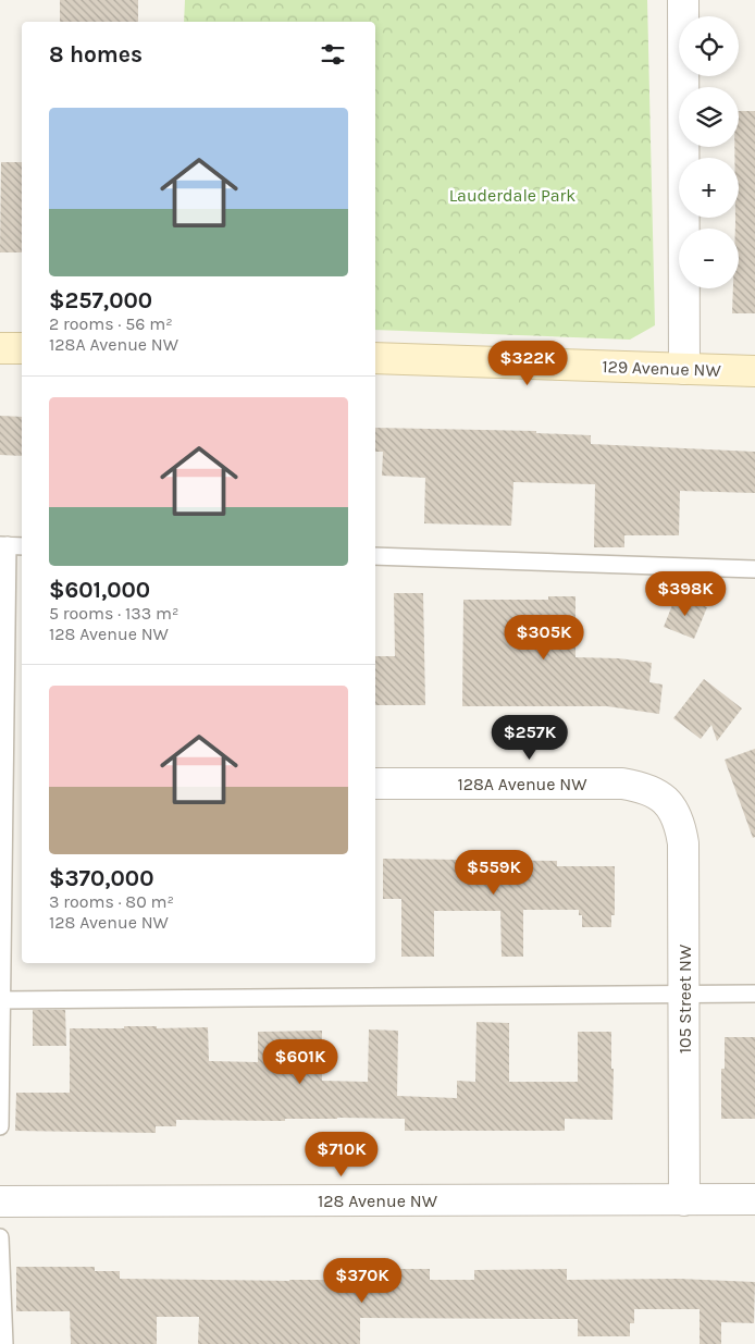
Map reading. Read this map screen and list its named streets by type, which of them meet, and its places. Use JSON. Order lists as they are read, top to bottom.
{
  "streets": {
    "street": [
      "129 Avenue NW",
      "128A Avenue NW",
      "105 Street NW",
      "128 Avenue NW"
    ]
  },
  "crossings": [
    ["128A Avenue NW", "105 Street NW"],
    ["105 Street NW", "128 Avenue NW"]
  ],
  "parks": ["Lauderdale Park"],
  "page": {
    "map_buttons": ["+", "−"],
    "heading": "8 homes",
    "list": [
      {
        "name": "$257,000",
        "note": "2 rooms · 56 m² · 128A Avenue NW"
      },
      {
        "name": "$601,000",
        "note": "5 rooms · 133 m² · 128 Avenue NW"
      },
      {
        "name": "$370,000",
        "note": "3 rooms · 80 m² · 128 Avenue NW"
      }
    ],
    "price": [
      "$322K",
      "$398K",
      "$305K",
      "$257K",
      "$559K",
      "$601K",
      "$710K",
      "$370K"
    ]
  }
}
